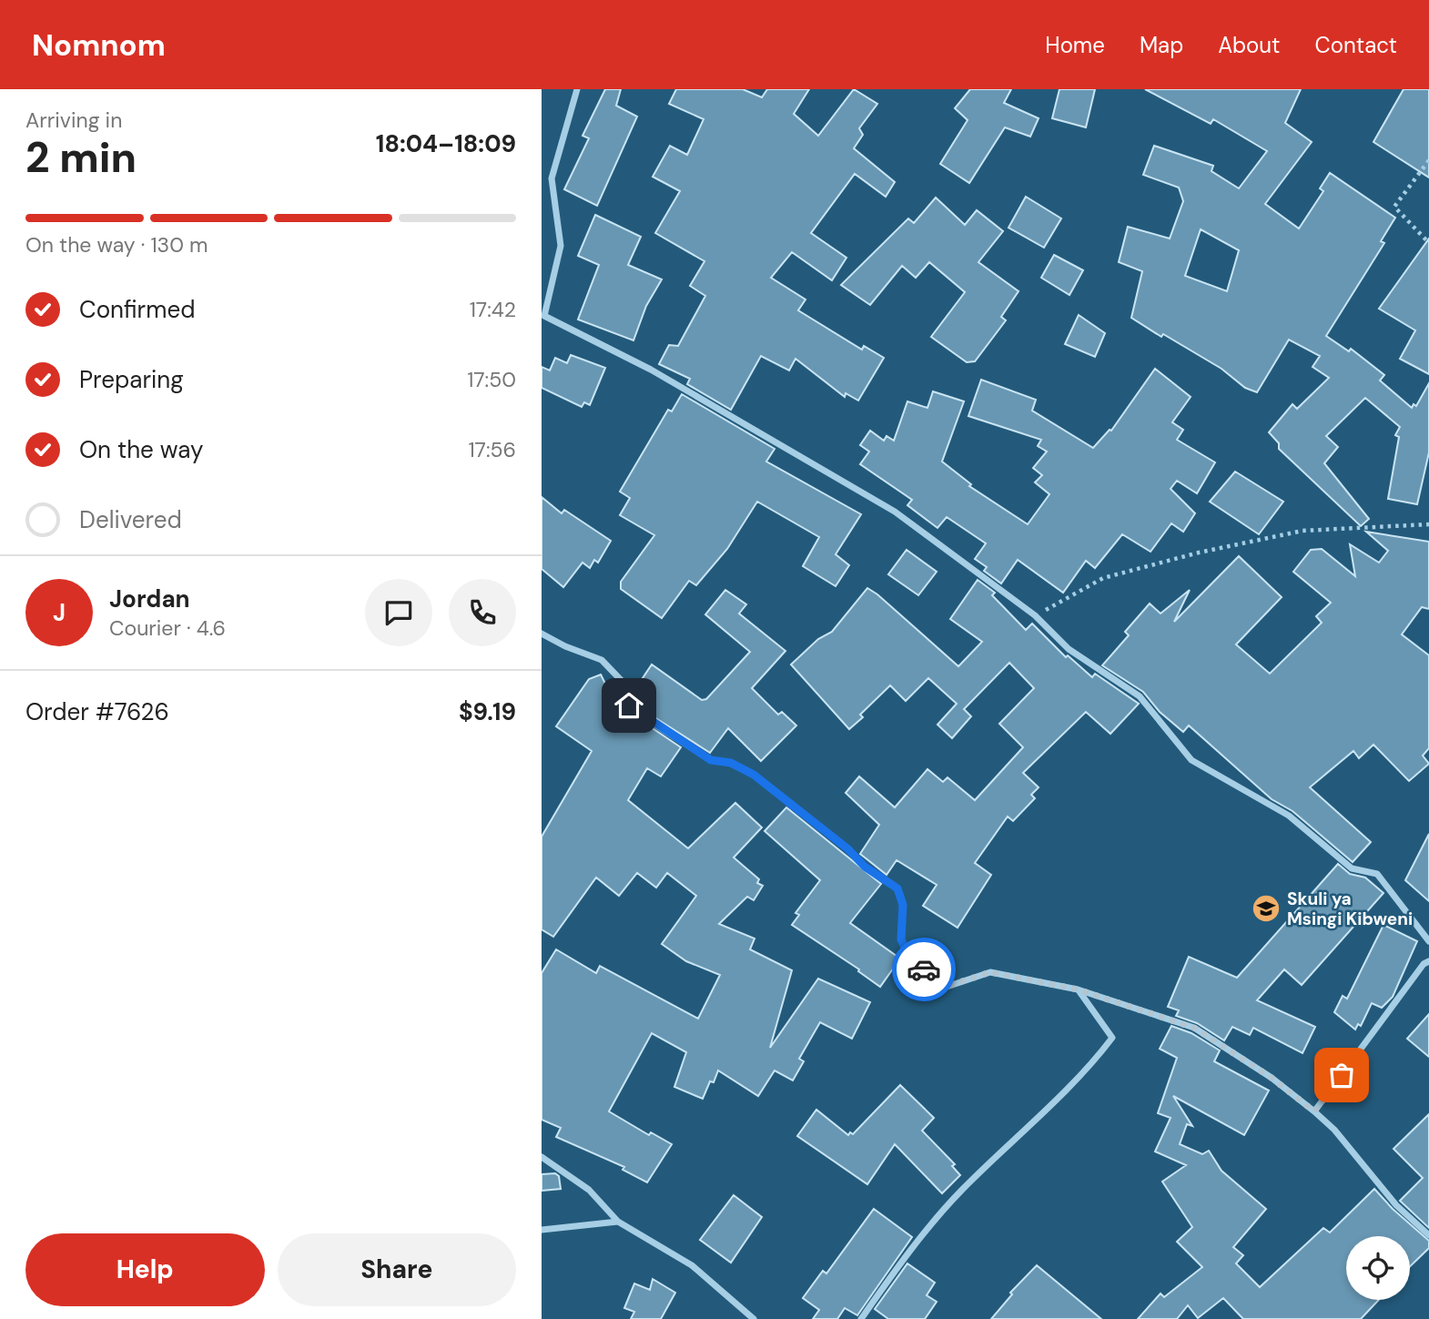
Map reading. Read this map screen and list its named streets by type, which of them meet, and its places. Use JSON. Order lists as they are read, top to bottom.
{
  "places": {
    "school or university": ["Skuli ya Msingi Kibweni"]
  },
  "page": {
    "header": "Nomnom",
    "nav": [
      "Home",
      "Map",
      "About",
      "Contact"
    ],
    "heading": ["2 min", "Arriving in", "18:04–18:09"],
    "panel": [
      "Jordan",
      "Courier · 4.6",
      "Order #7626",
      "$9.19"
    ],
    "bar": "On the way · 130 m",
    "list": [
      ["Confirmed", "17:42"],
      ["Preparing", "17:50"],
      ["On the way", "17:56"],
      "Delivered"
    ],
    "round": "J",
    "buttons": ["Help", "Share"]
  }
}
